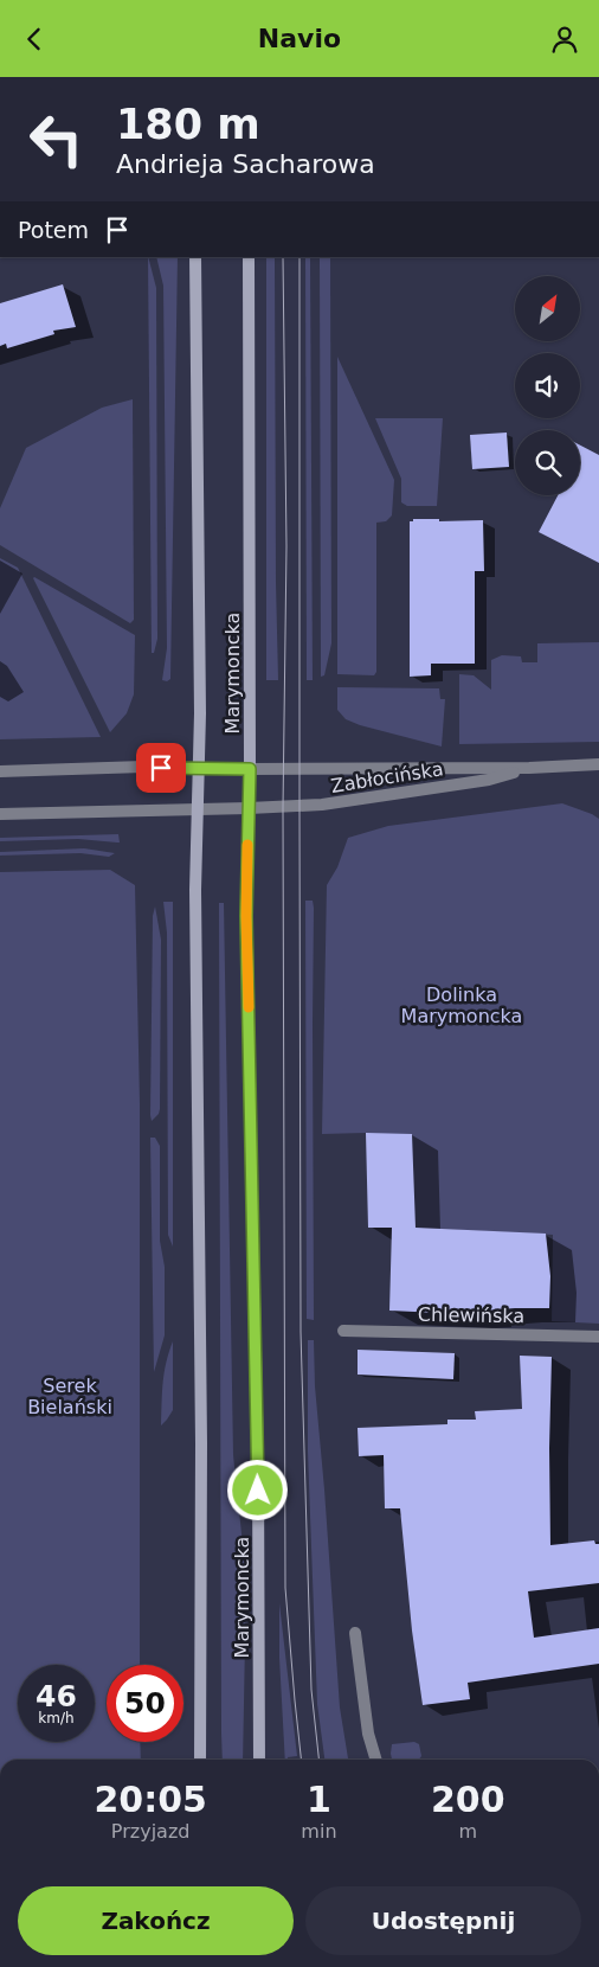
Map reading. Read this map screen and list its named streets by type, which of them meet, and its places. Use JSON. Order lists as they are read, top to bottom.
{
  "streets": {
    "main road": ["Marymoncka"],
    "street": ["Zabłocińska", "Chlewińska"]
  },
  "crossings": [
    ["Marymoncka", "Zabłocińska"]
  ],
  "parks": ["Dolinka Marymoncka", "Serek Bielański"],
  "north": "top right",
  "page": {
    "header": "Navio",
    "turn": ["180 m", "Andrieja Sacharowa"],
    "then": "Potem",
    "speed": "46 km/h",
    "limit": "50",
    "eta": [
      "20:05",
      "Przyjazd",
      "1",
      "min",
      "200",
      "m"
    ],
    "buttons": ["Zakończ", "Udostępnij"]
  }
}
